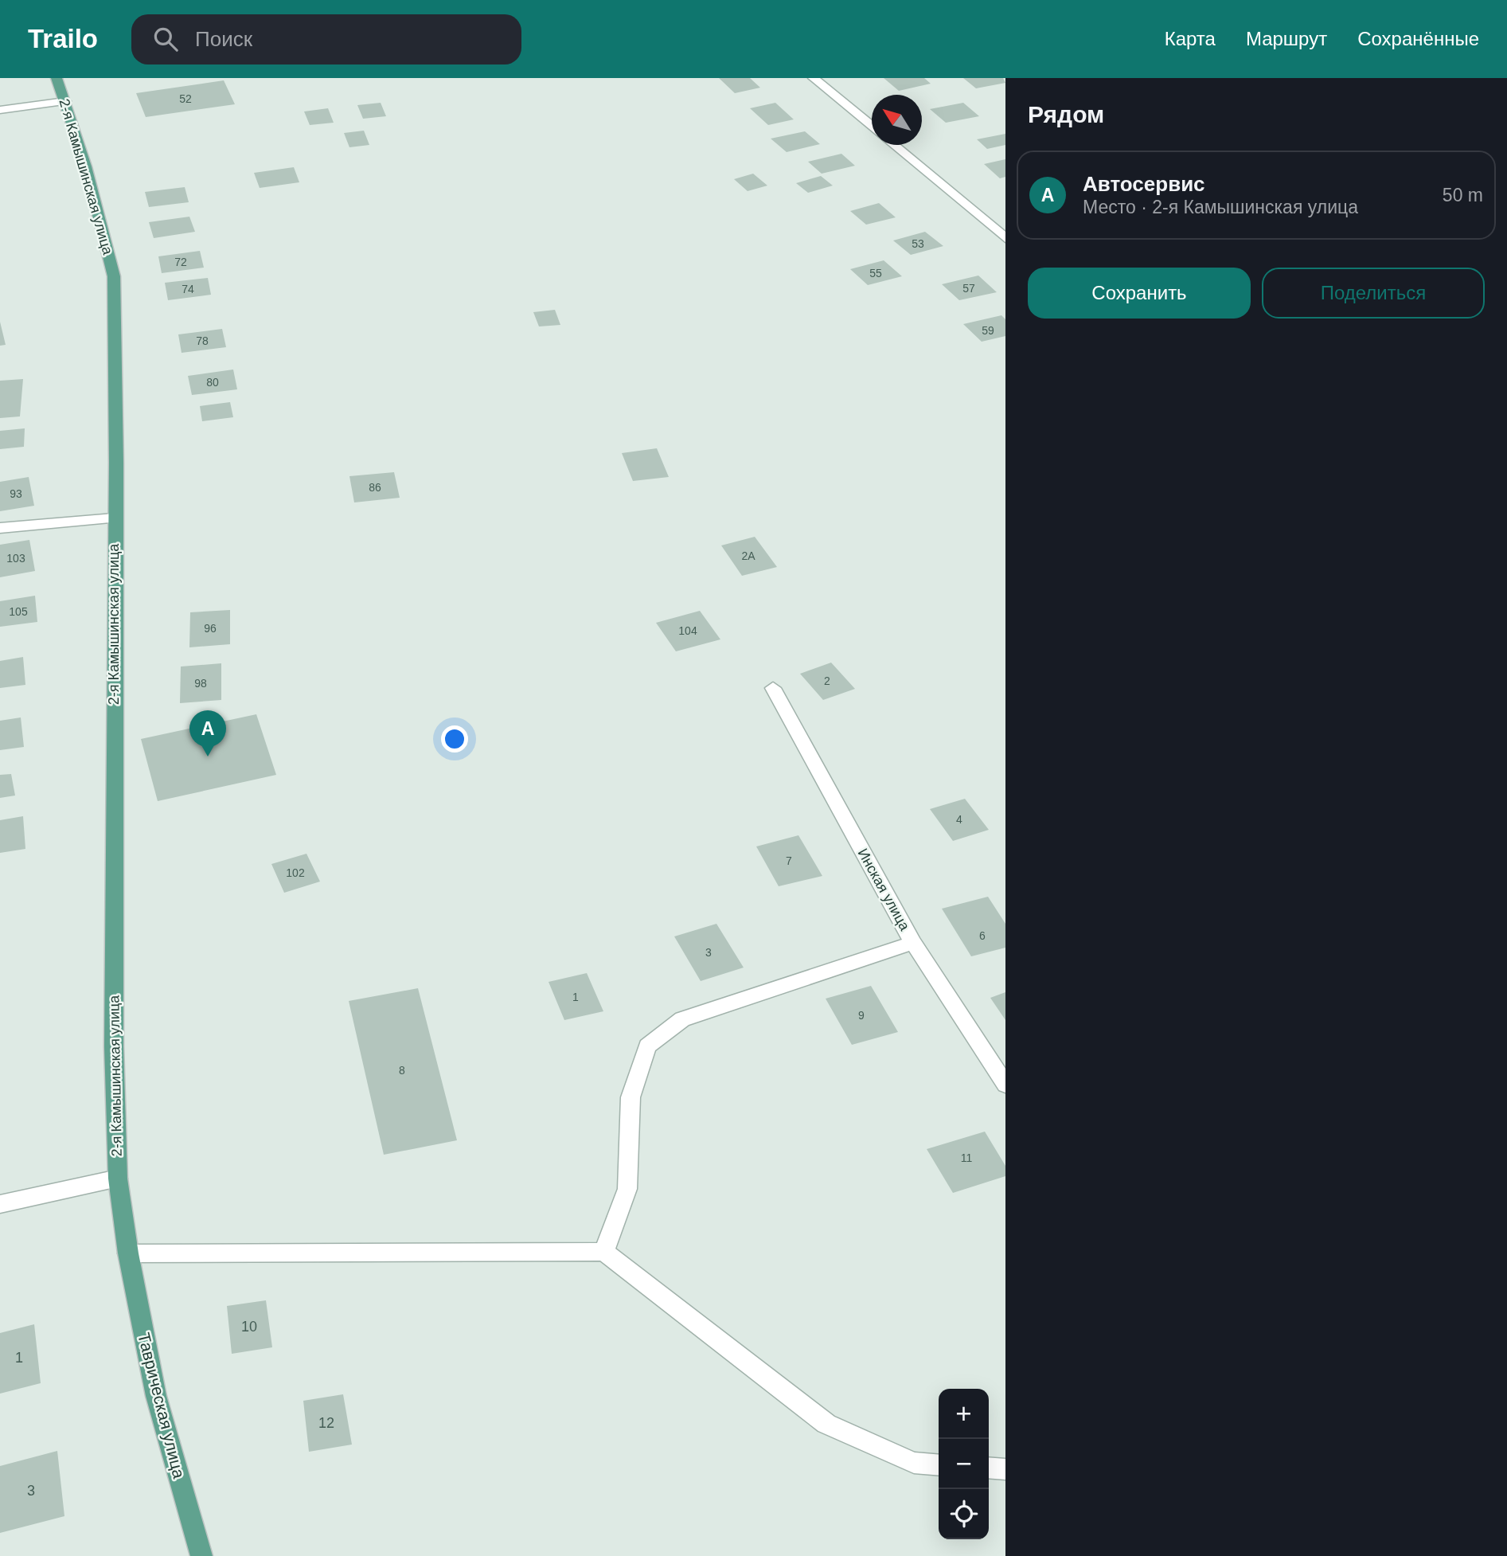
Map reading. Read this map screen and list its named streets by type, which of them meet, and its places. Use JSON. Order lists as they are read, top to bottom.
{
  "streets": {
    "main road": ["2-я Камышинская улица", "Таврическая улица"],
    "street": ["Инская улица"]
  },
  "crossings": [
    ["2-я Камышинская улица", "Таврическая улица"]
  ],
  "house_numbers": [
    "52",
    "53",
    "72",
    "55",
    "57",
    "74",
    "59",
    "78",
    "80",
    "86",
    "93",
    "2А",
    "103",
    "105",
    "96",
    "104",
    "2",
    "98",
    "4",
    "7",
    "102",
    "6",
    "3",
    "1",
    "9",
    "8",
    "11",
    "10",
    "1",
    "12",
    "3"
  ],
  "north": "top left",
  "page": {
    "header": "Trailo",
    "search": "Поиск",
    "nav": ["Карта", "Маршрут", "Сохранённые"],
    "heading": "Рядом",
    "list": [
      {
        "mark": "A",
        "name": "Автосервис",
        "note": "Место · 2-я Камышинская улица",
        "value": "50 m"
      }
    ],
    "buttons": ["Сохранить", "Поделиться"],
    "pins": "A",
    "map_buttons": ["+", "−"]
  }
}
